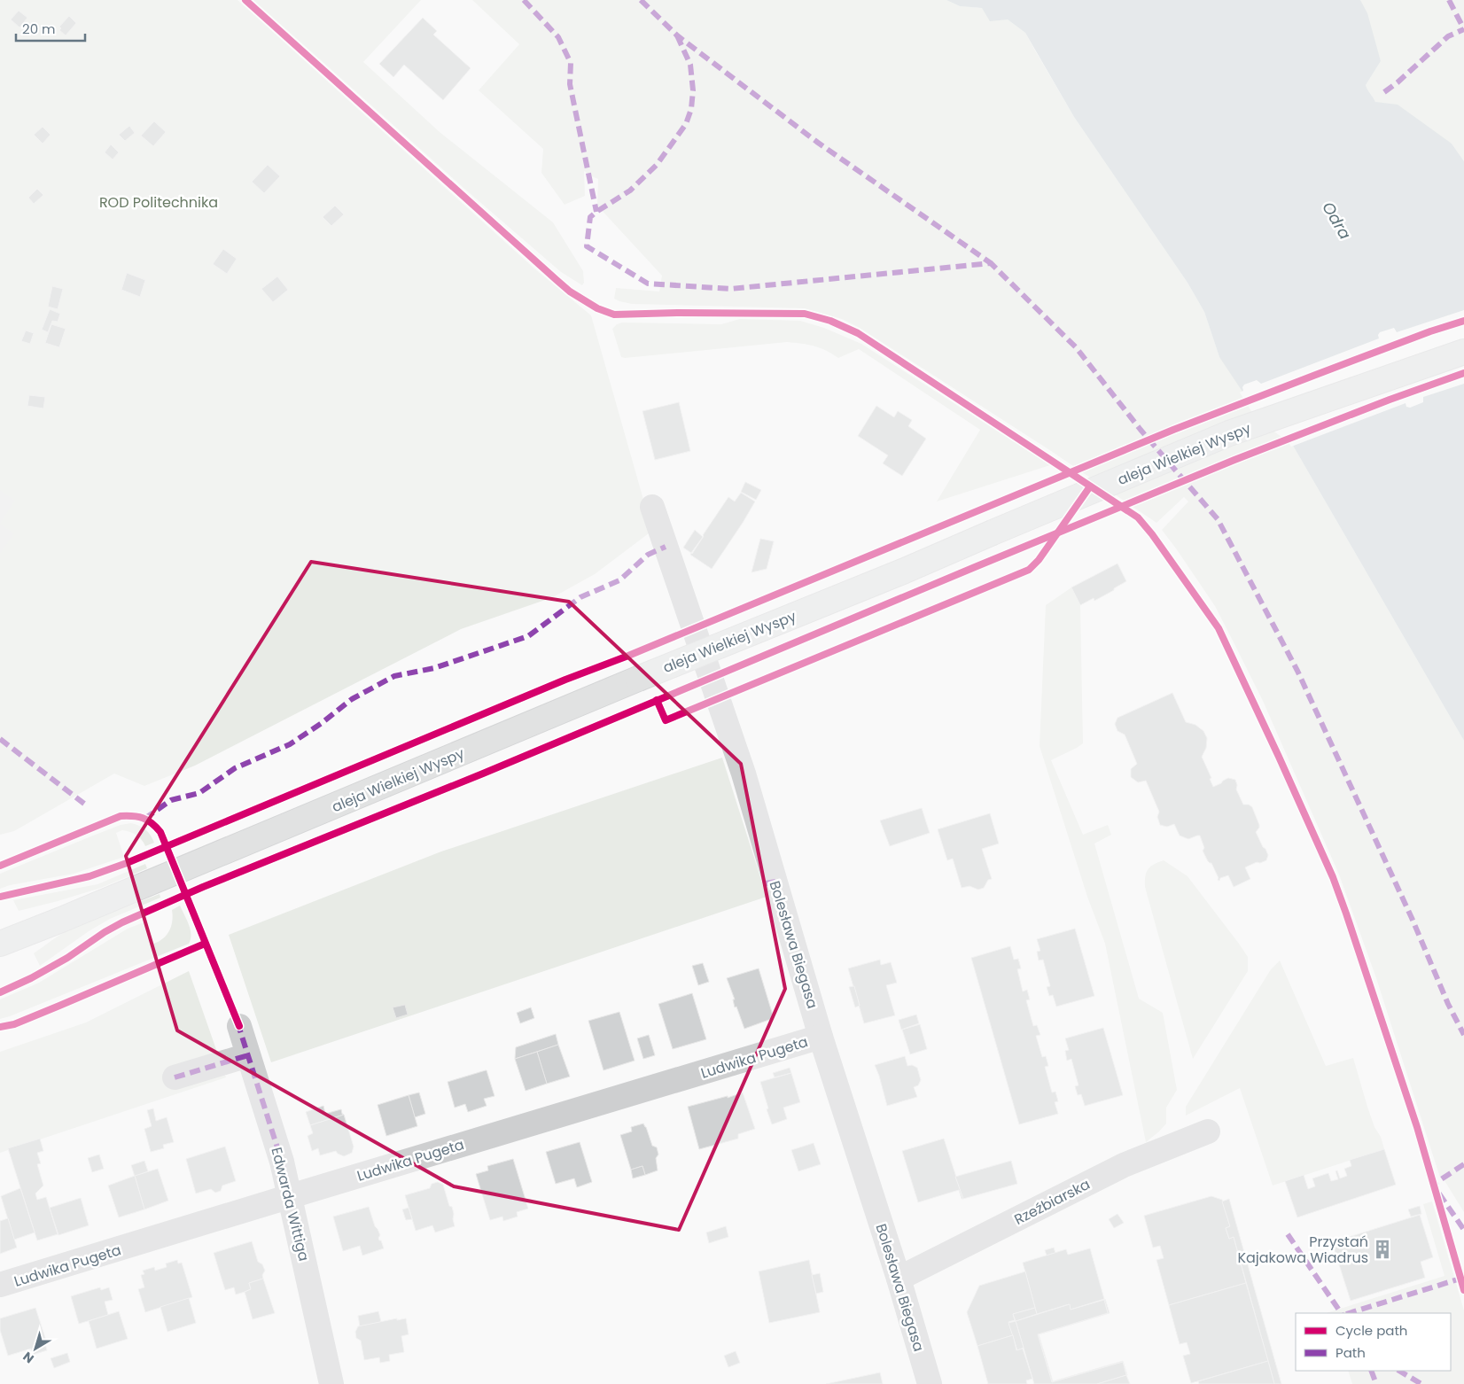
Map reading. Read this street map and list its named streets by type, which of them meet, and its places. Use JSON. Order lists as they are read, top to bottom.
{
  "streets": {
    "main road": ["aleja Wielkiej Wyspy"],
    "street": [
      "Bolesława Biegasa",
      "Ludwika Pugeta",
      "Rzeźbiarska",
      "Edwarda Wittiga"
    ]
  },
  "crossings": [
    ["Bolesława Biegasa", "Ludwika Pugeta"],
    ["Bolesława Biegasa", "Rzeźbiarska"],
    ["Ludwika Pugeta", "Edwarda Wittiga"]
  ],
  "water": ["Odra"],
  "parks": ["ROD Politechnika"],
  "places": {
    "building": ["Przystań Kajakowa Wiadrus"]
  },
  "legend": ["Cycle path", "Path"],
  "scale_bar": "20 m",
  "north": "bottom left"
}
